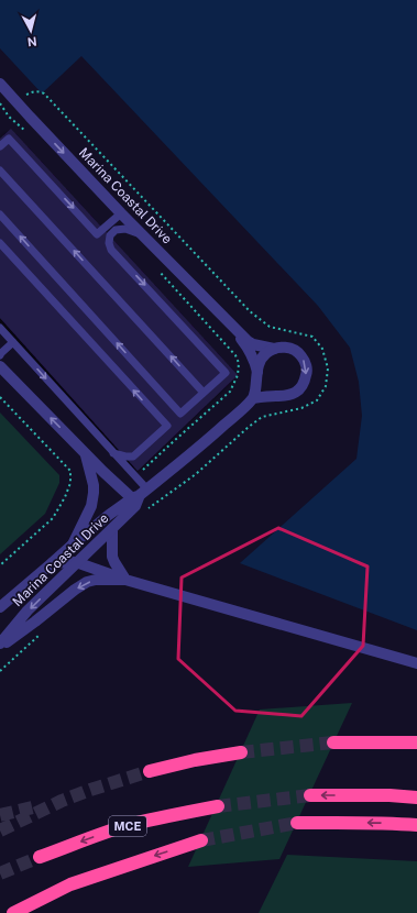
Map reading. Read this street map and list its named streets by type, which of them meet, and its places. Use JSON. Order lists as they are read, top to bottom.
{
  "streets": {
    "highway": ["MCE"],
    "street": ["Marina Coastal Drive"]
  },
  "north": "bottom"
}
